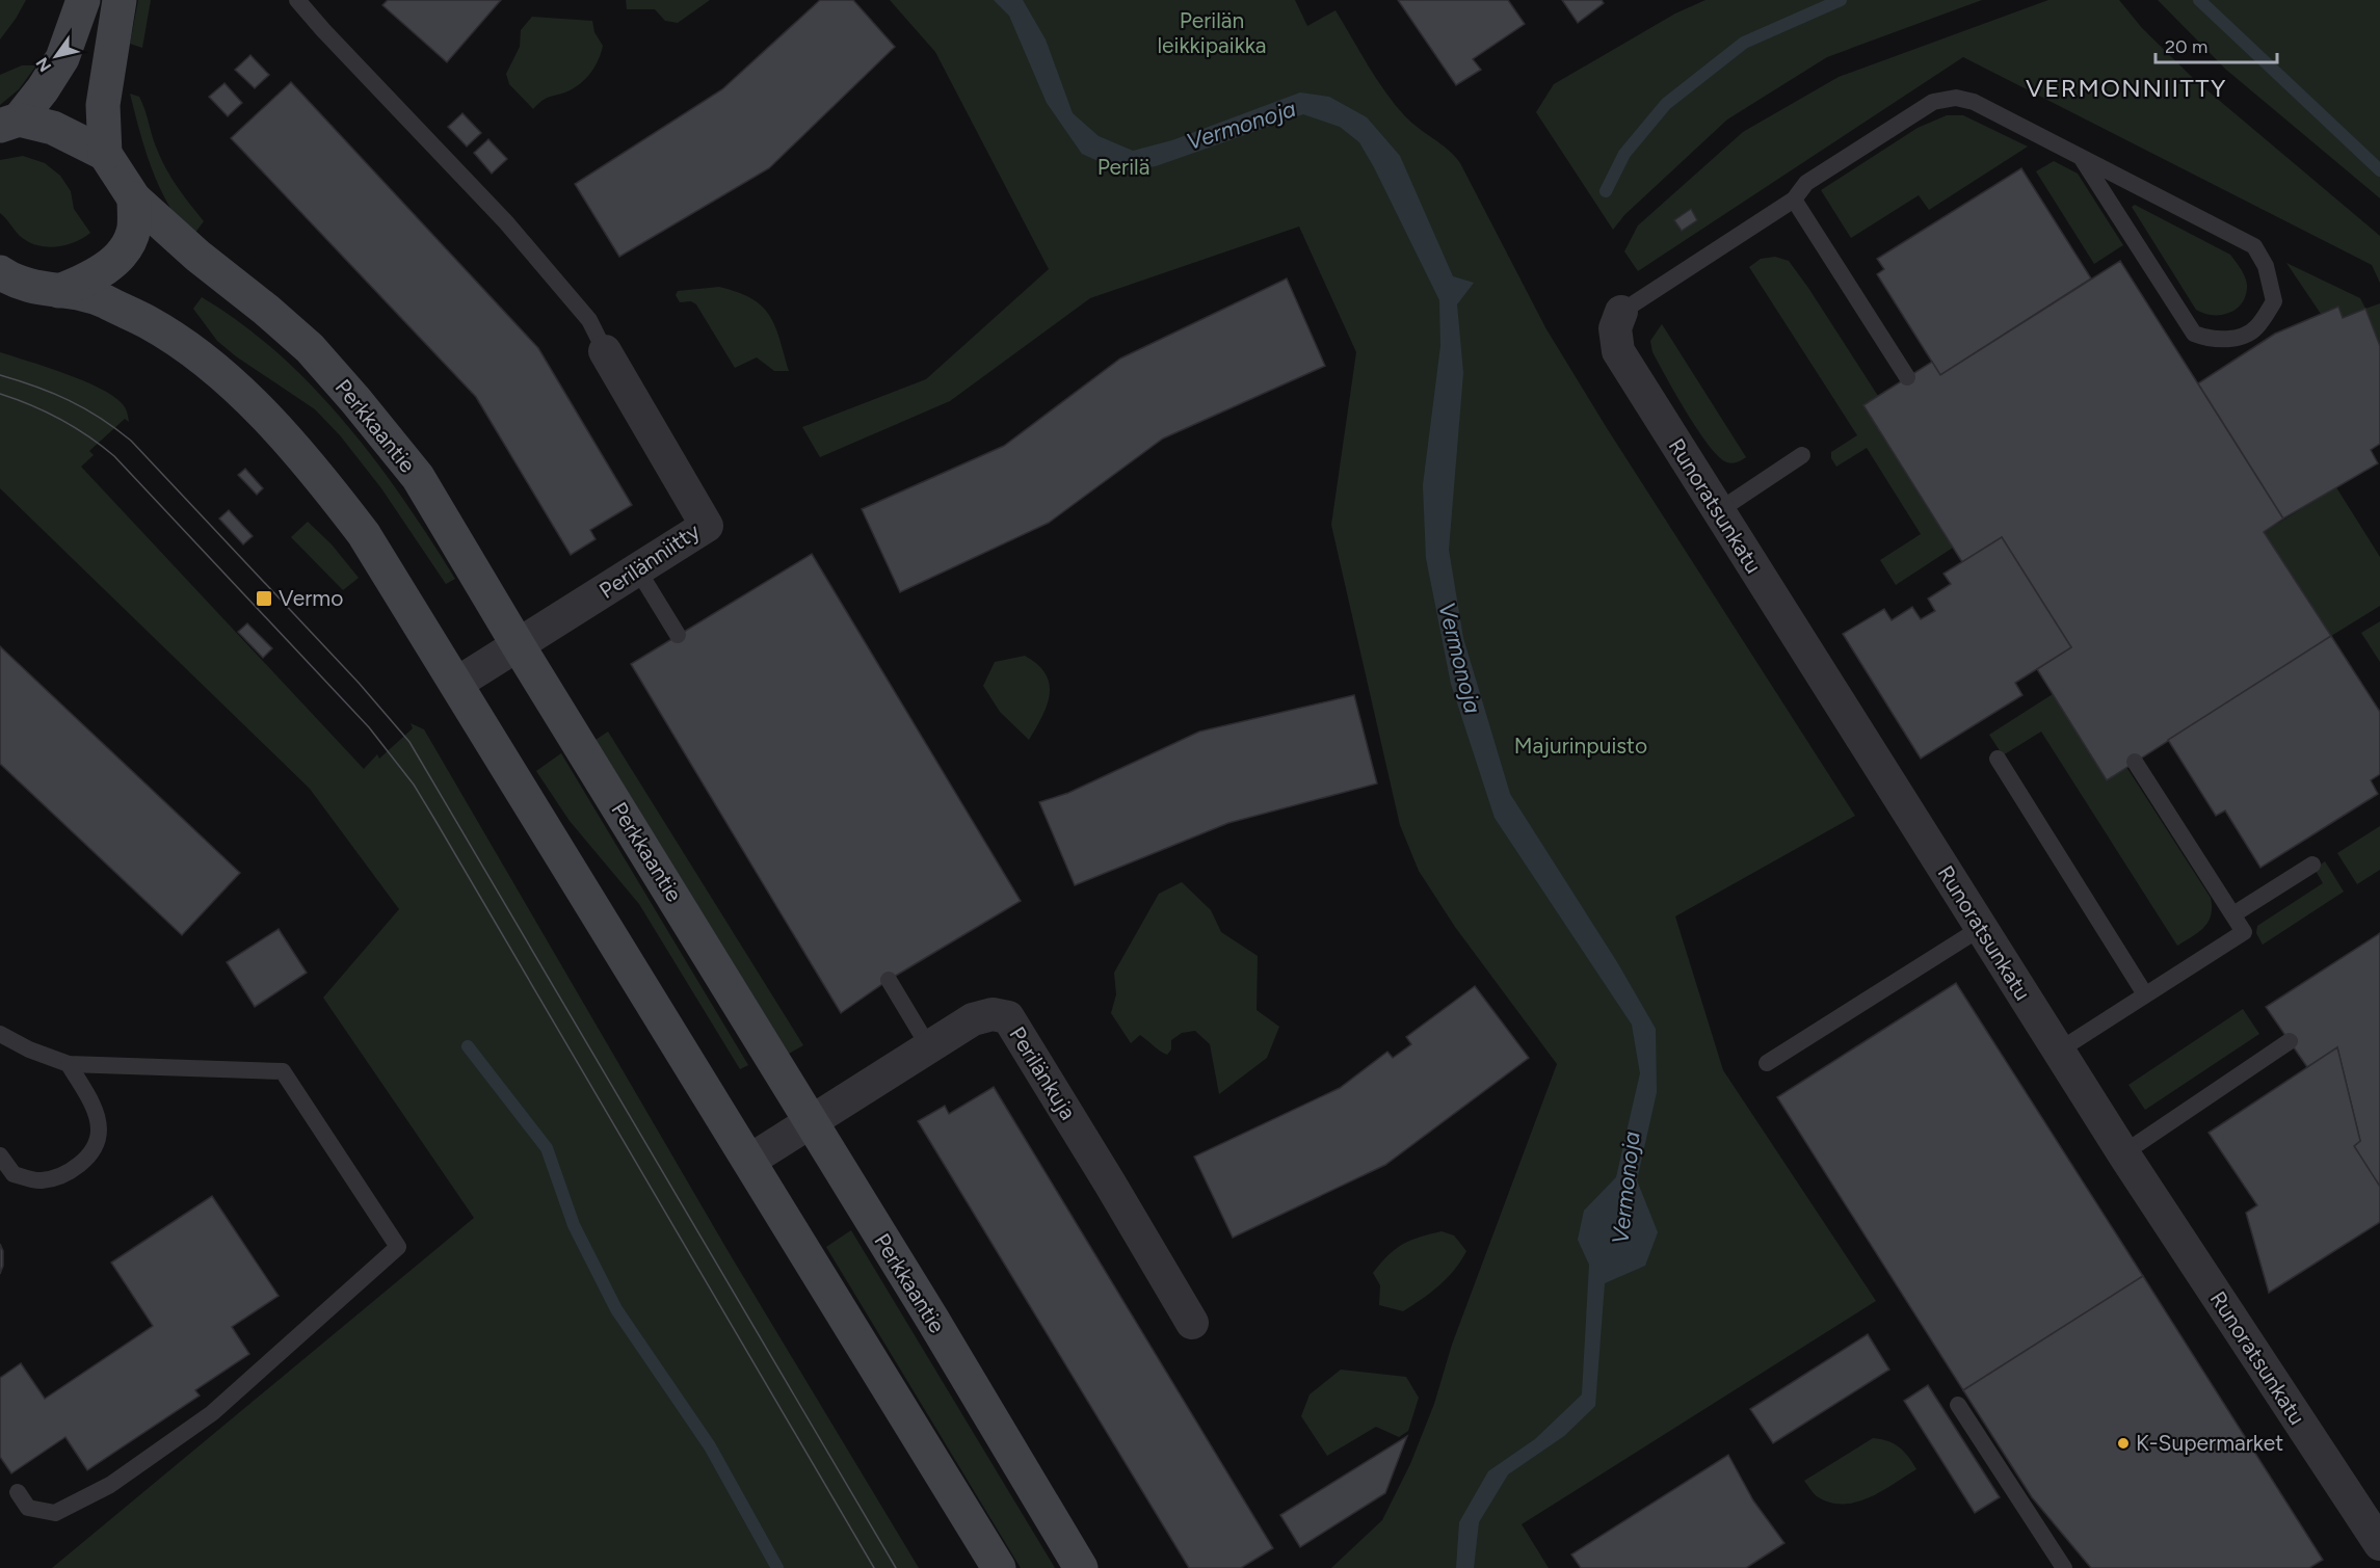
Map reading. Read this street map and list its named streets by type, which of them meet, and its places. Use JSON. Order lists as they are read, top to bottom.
{
  "streets": {
    "main road": ["Perkkaantie"],
    "street": ["Runoratsunkatu", "Perilänniitty", "Perilänkuja"]
  },
  "crossings": [
    ["Perkkaantie", "Perilänniitty"],
    ["Perkkaantie", "Perilänkuja"]
  ],
  "districts": ["VERMONNIITTY"],
  "water": ["Vermonoja"],
  "parks": ["Perilän leikkipaikka", "Perilä", "Majurinpuisto"],
  "places": {
    "transit": ["Vermo"],
    "other": ["K-Supermarket"]
  },
  "scale_bar": "20 m",
  "north": "bottom left"
}
